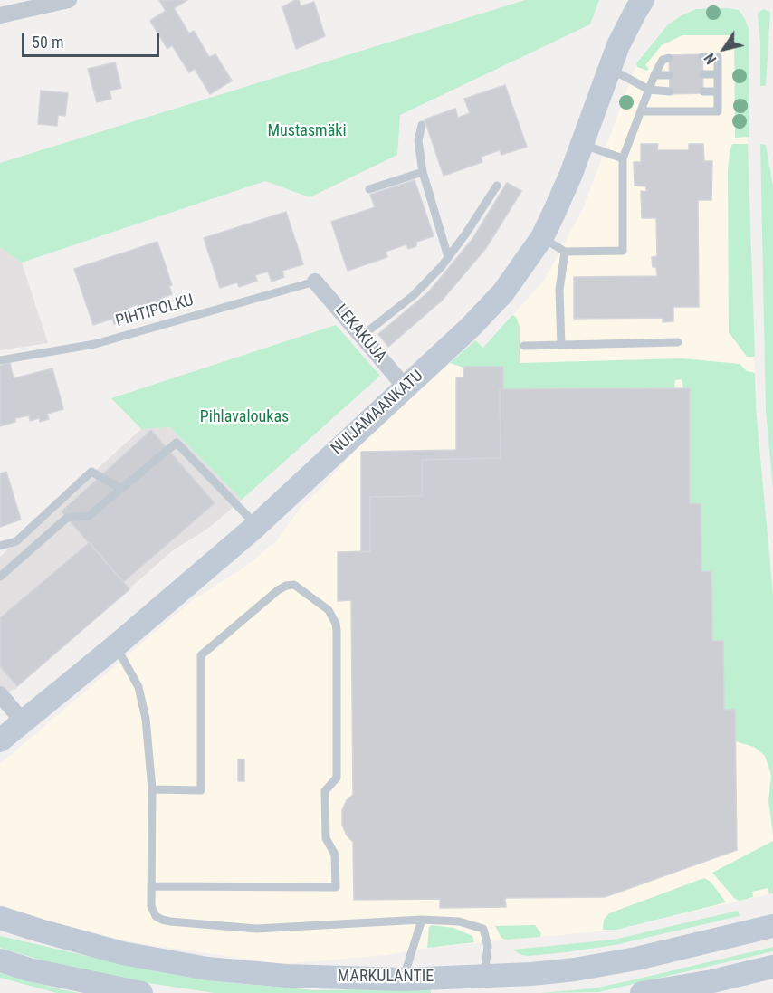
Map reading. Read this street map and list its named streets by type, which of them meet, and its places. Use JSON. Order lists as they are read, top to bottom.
{
  "streets": {
    "main road": ["NUIJAMAANKATU", "MARKULANTIE"],
    "street": ["LEKAKUJA"],
    "lane": ["PIHTIPOLKU"]
  },
  "crossings": [
    ["PIHTIPOLKU", "LEKAKUJA"],
    ["LEKAKUJA", "NUIJAMAANKATU"]
  ],
  "parks": ["Mustasmäki", "Pihlavaloukas"],
  "scale_bar": "50 m",
  "north": "bottom left"
}
